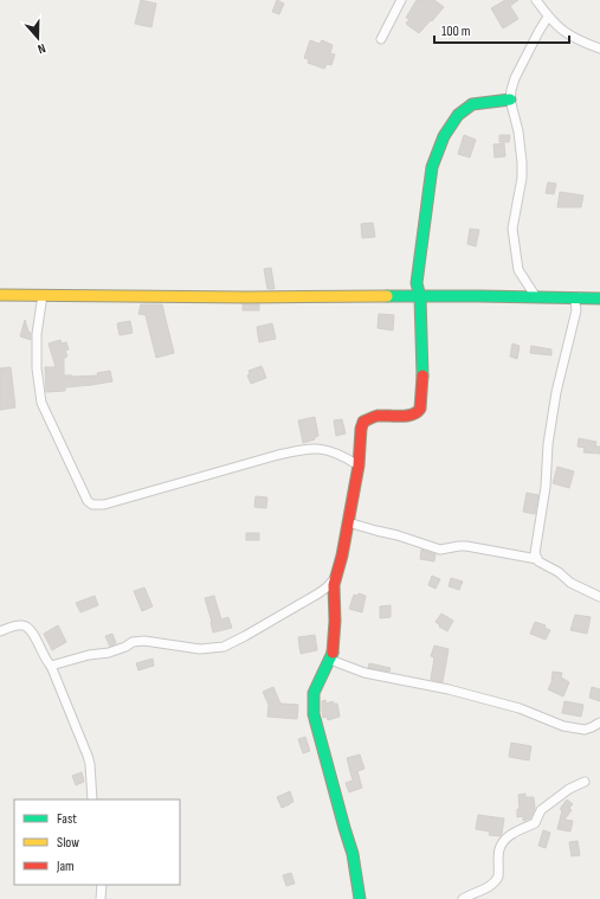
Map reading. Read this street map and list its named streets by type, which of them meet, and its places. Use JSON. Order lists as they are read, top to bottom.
{
  "legend": ["Fast", "Slow", "Jam"],
  "scale_bar": "100 m",
  "north": "bottom"
}
